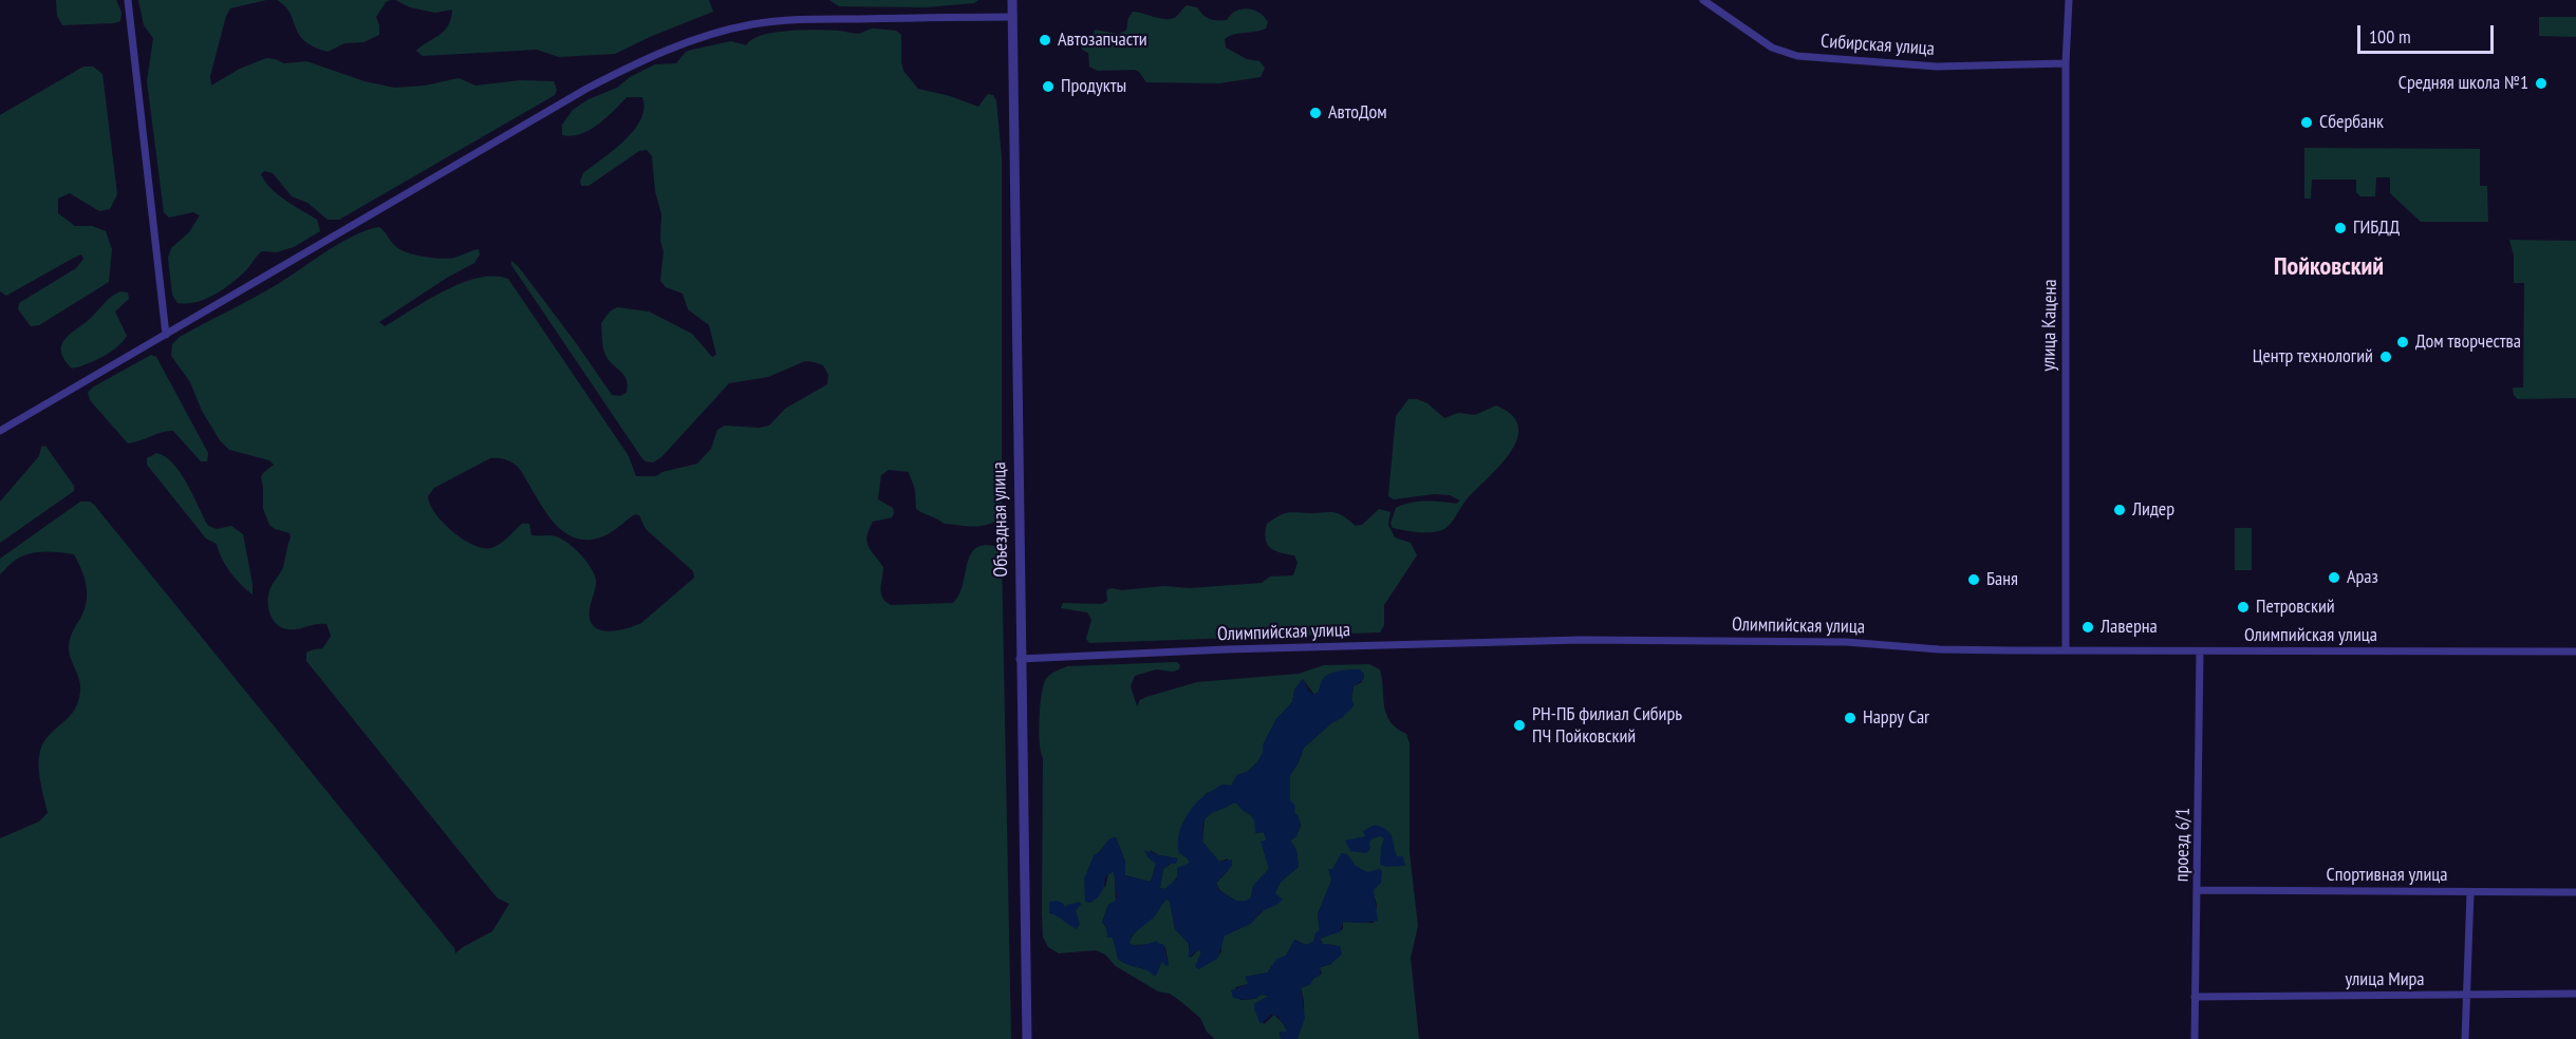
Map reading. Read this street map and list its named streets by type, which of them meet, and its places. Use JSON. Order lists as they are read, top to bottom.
{
  "streets": {
    "street": [
      "Сибирская улица",
      "улица Кацена",
      "Объездная улица",
      "Олимпийская улица",
      "проезд 6/1",
      "Спортивная улица",
      "улица Мира"
    ]
  },
  "crossings": [
    ["Сибирская улица", "улица Кацена"],
    ["улица Кацена", "Олимпийская улица"],
    ["Объездная улица", "Олимпийская улица"],
    ["Олимпийская улица", "проезд 6/1"],
    ["проезд 6/1", "Спортивная улица"],
    ["проезд 6/1", "улица Мира"]
  ],
  "districts": ["Пойковский"],
  "places": [
    "Автозапчасти",
    "Средняя школа №1",
    "Продукты",
    "АвтоДом",
    "Сбербанк",
    "ГИБДД",
    "Дом творчества",
    "Центр технологий",
    "Лидер",
    "Араз",
    "Баня",
    "Петровский",
    "Лаверна",
    "Happy Car",
    "РН-ПБ филиал Сибирь ПЧ Пойковский"
  ],
  "scale_bar": "100 m"
}
